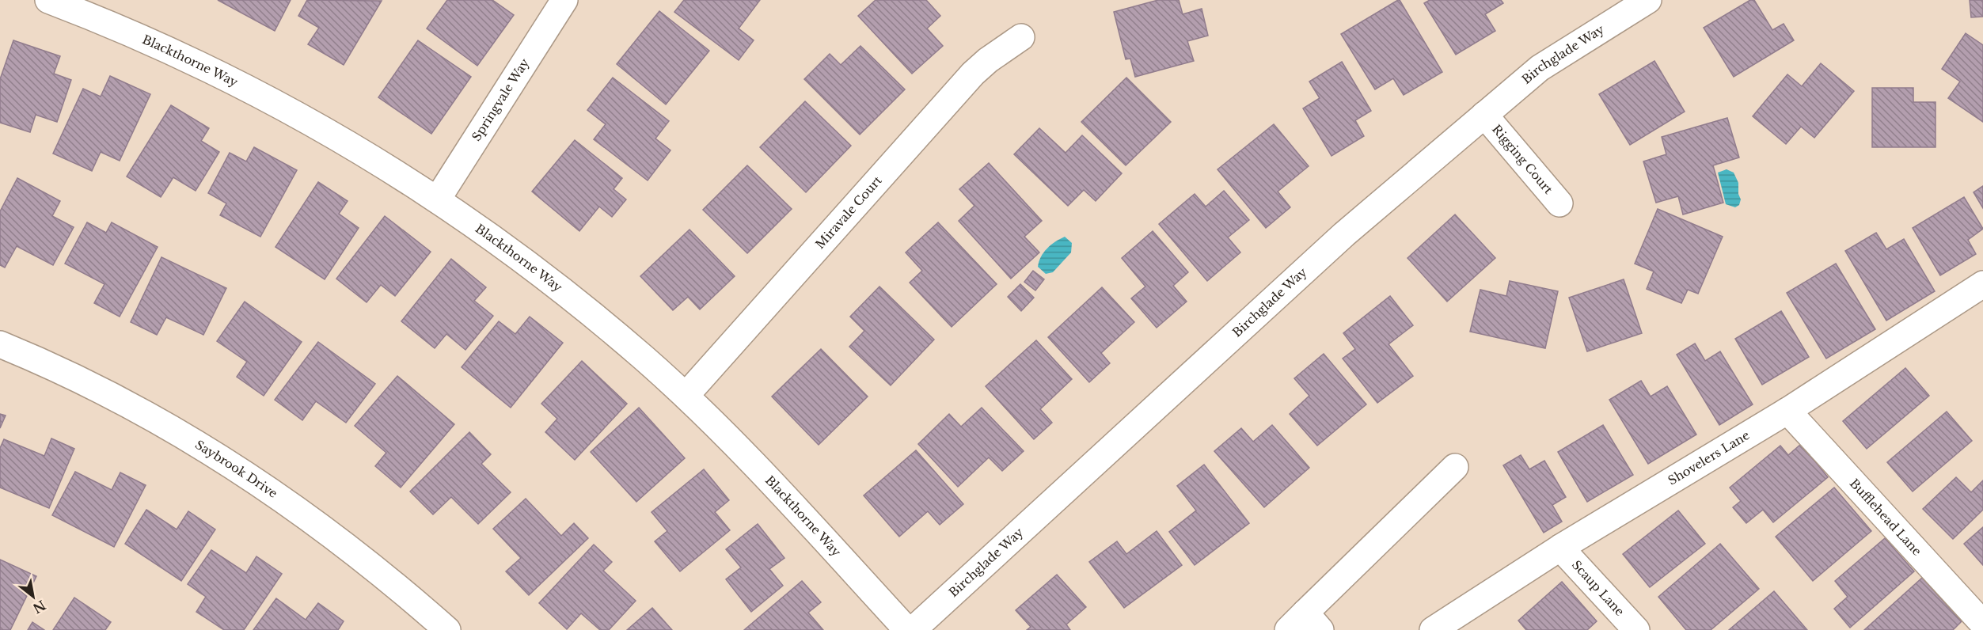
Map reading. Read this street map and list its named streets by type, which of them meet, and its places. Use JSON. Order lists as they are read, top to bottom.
{
  "streets": {
    "street": [
      "Birchglade Way",
      "Blackthorne Way",
      "Springvale Way",
      "Rigging Court",
      "Miravale Court",
      "Shovelers Lane",
      "Saybrook Drive",
      "Bufflehead Lane",
      "Scaup Lane"
    ]
  },
  "crossings": [
    ["Birchglade Way", "Rigging Court"],
    ["Blackthorne Way", "Springvale Way"],
    ["Blackthorne Way", "Miravale Court"],
    ["Shovelers Lane", "Bufflehead Lane"],
    ["Shovelers Lane", "Scaup Lane"]
  ],
  "north": "bottom right"
}
